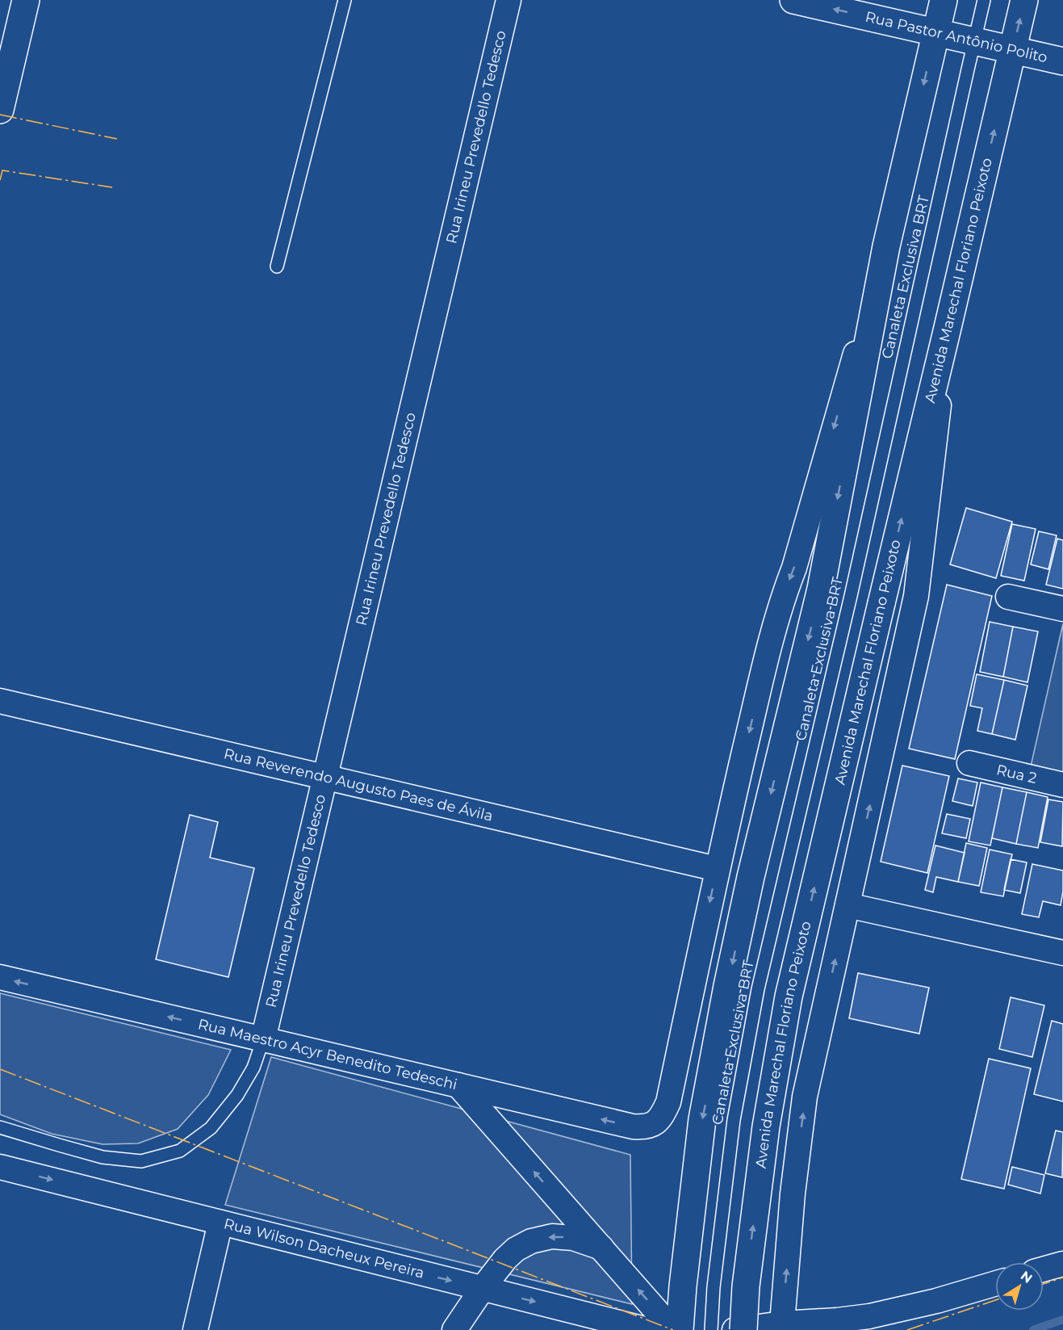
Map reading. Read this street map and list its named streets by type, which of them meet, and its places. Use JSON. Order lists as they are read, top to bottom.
{
  "streets": {
    "main road": ["Rua Pastor Antônio Polito", "Avenida Marechal Floriano Peixoto"],
    "street": [
      "Rua Irineu Prevedello Tedesco",
      "Rua 2",
      "Rua Reverendo Augusto Paes de Ávila",
      "Rua Maestro Acyr Benedito Tedeschi",
      "Rua Wilson Dacheux Pereira"
    ],
    "lane": ["Canaleta Exclusiva BRT"]
  },
  "crossings": [
    ["Rua Pastor Antônio Polito", "Canaleta Exclusiva BRT"],
    ["Rua Pastor Antônio Polito", "Avenida Marechal Floriano Peixoto"],
    ["Rua Irineu Prevedello Tedesco", "Rua Reverendo Augusto Paes de Ávila"],
    ["Rua Irineu Prevedello Tedesco", "Rua Maestro Acyr Benedito Tedeschi"],
    ["Rua Reverendo Augusto Paes de Ávila", "Rua Maestro Acyr Benedito Tedeschi"]
  ],
  "one_way": ["Rua Pastor Antônio Polito", "Rua Wilson Dacheux Pereira"],
  "north": "top right"
}
